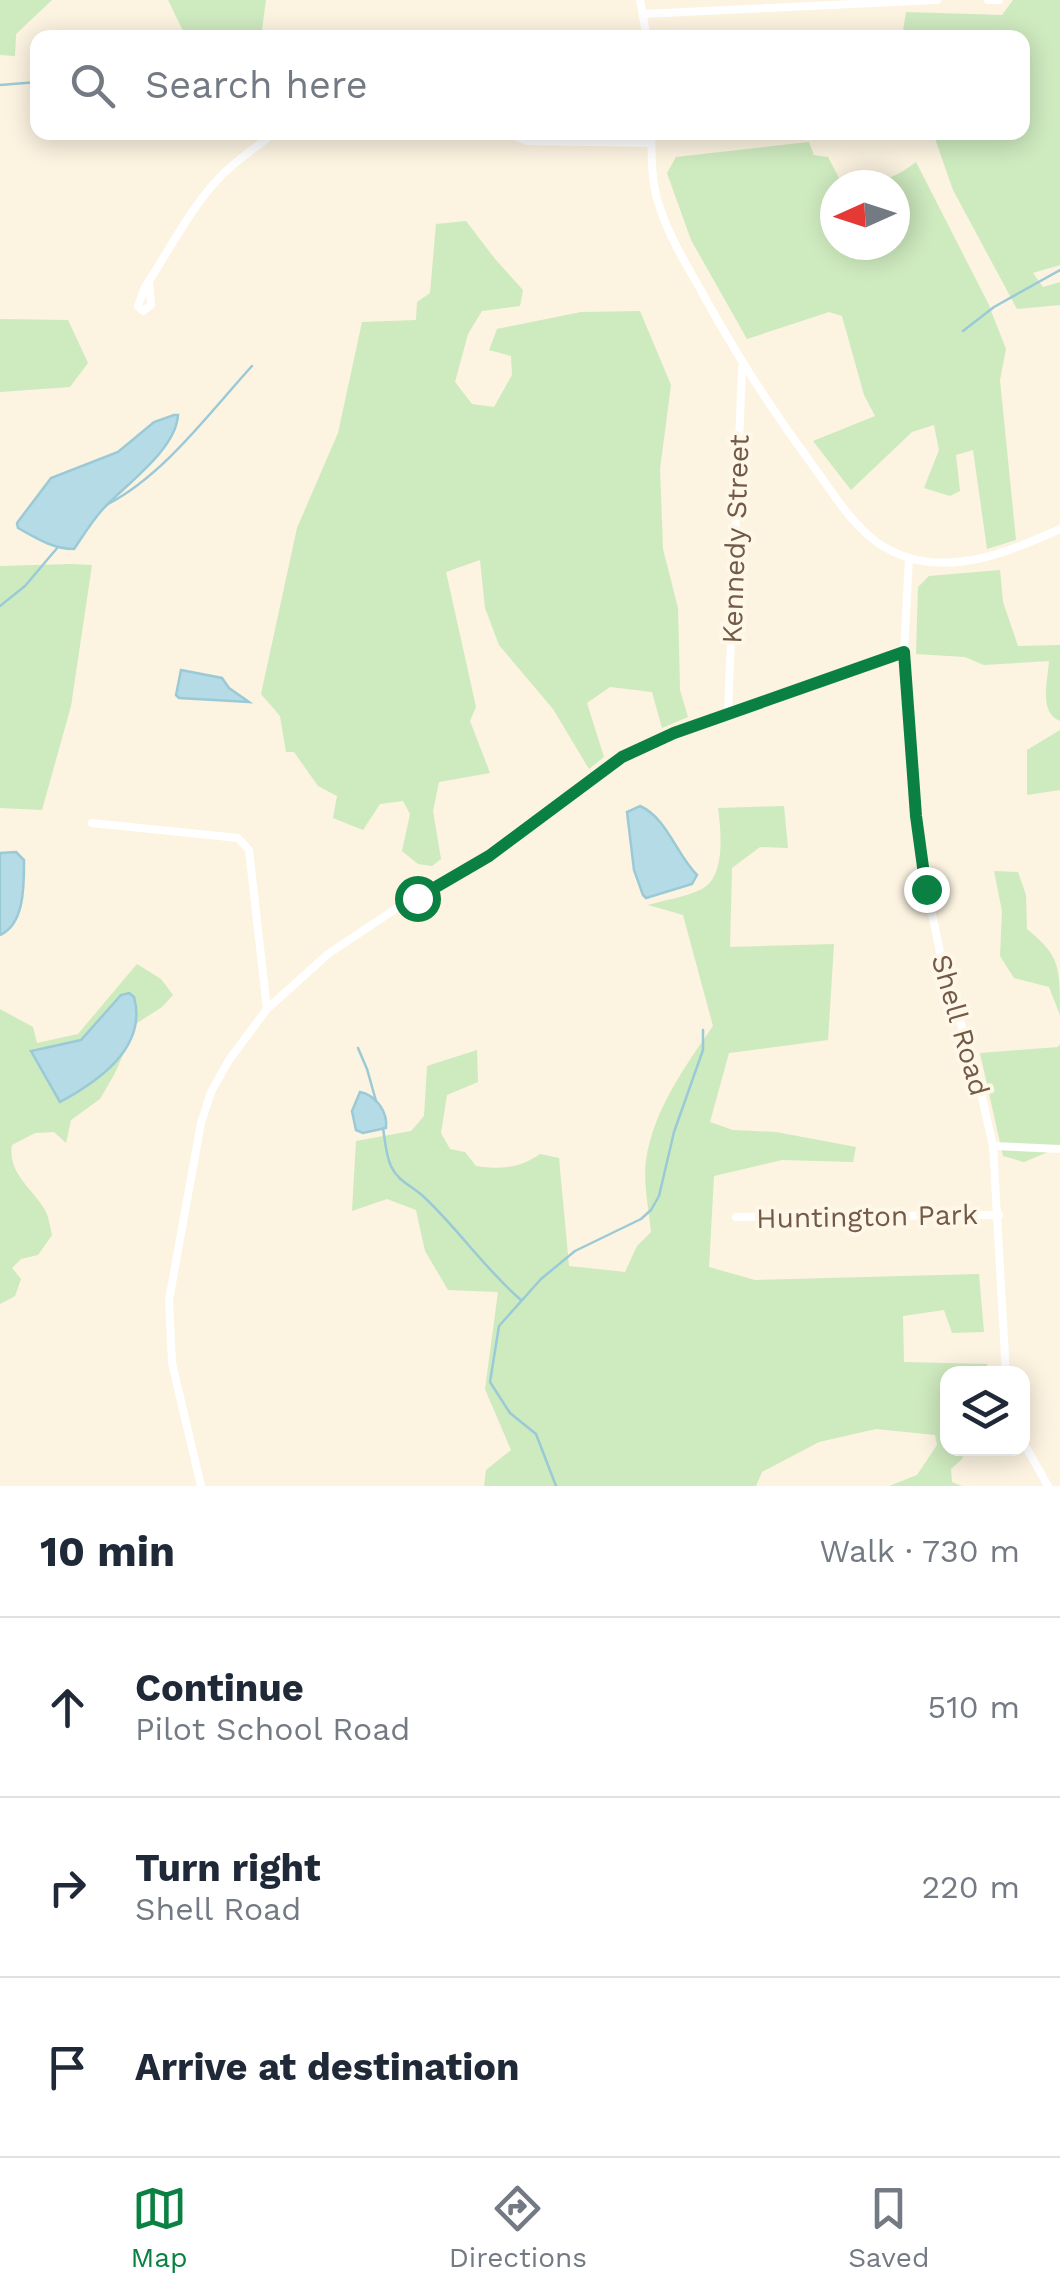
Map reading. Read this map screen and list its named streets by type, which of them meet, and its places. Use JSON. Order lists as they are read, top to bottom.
{
  "streets": {
    "street": ["Kennedy Street", "Shell Road", "Huntington Park"]
  },
  "crossings": [
    ["Shell Road", "Huntington Park"]
  ],
  "north": "left",
  "page": {
    "search": "Search here",
    "heading": ["10 min", "Walk · 730 m"],
    "list": [
      ["Continue", "Pilot School Road", "510 m"],
      ["Turn right", "Shell Road", "220 m"],
      "Arrive at destination"
    ],
    "nav": ["Map", "Directions", "Saved"]
  }
}
